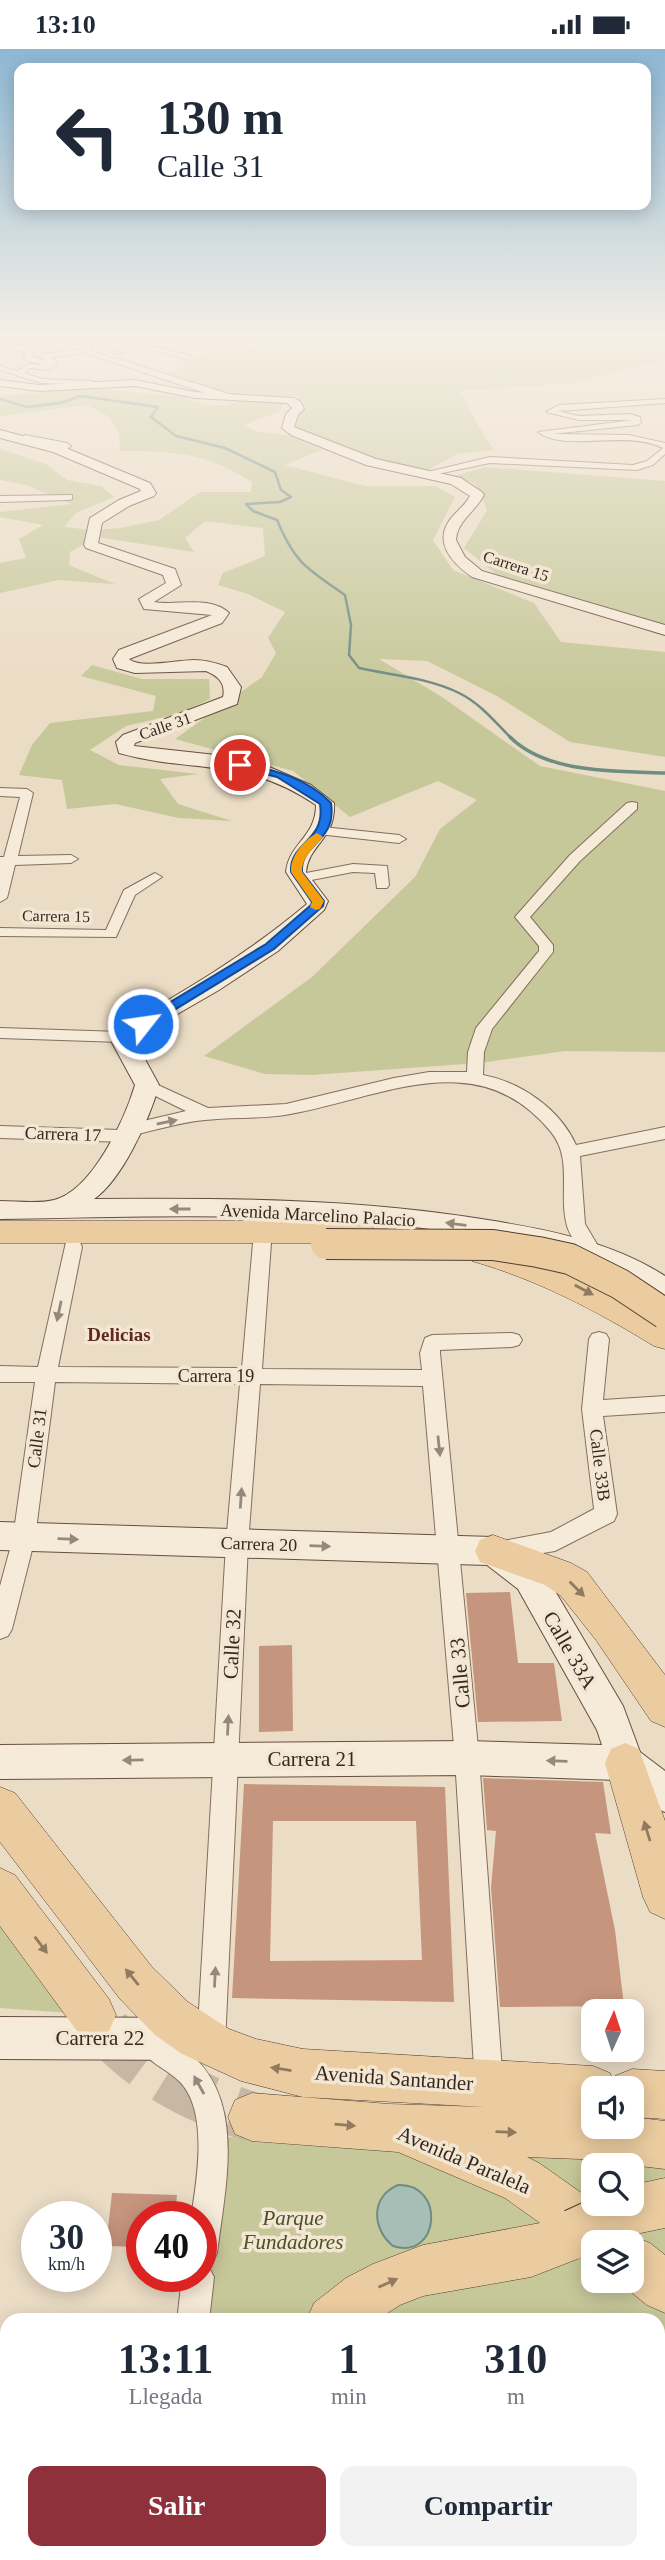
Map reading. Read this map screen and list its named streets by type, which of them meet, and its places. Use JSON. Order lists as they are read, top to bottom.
{
  "streets": {
    "main road": [
      "Carrera 15",
      "Calle 31",
      "Avenida Marcelino Palacio",
      "Carrera 20",
      "Calle 33A",
      "Carrera 21",
      "Carrera 22",
      "Avenida Santander",
      "Avenida Paralela"
    ],
    "street": [
      "Carrera 17",
      "Carrera 19",
      "Calle 33B",
      "Calle 32",
      "Calle 33"
    ]
  },
  "crossings": [
    ["Calle 31", "Avenida Marcelino Palacio"],
    ["Calle 31", "Carrera 19"],
    ["Calle 31", "Carrera 20"],
    ["Avenida Marcelino Palacio", "Calle 32"],
    ["Carrera 19", "Calle 32"],
    ["Carrera 19", "Calle 33"],
    ["Calle 33B", "Carrera 20"],
    ["Calle 33B", "Calle 33A"],
    ["Carrera 20", "Calle 32"],
    ["Carrera 20", "Calle 33A"],
    ["Carrera 20", "Calle 33"],
    ["Calle 32", "Carrera 21"],
    ["Calle 32", "Carrera 22"],
    ["Calle 32", "Avenida Santander"],
    ["Calle 33A", "Carrera 21"],
    ["Calle 33", "Carrera 21"],
    ["Calle 33", "Avenida Santander"],
    ["Carrera 22", "Avenida Santander"]
  ],
  "one_way": [
    "Carrera 17",
    "Carrera 20",
    "Calle 32",
    "Carrera 21"
  ],
  "districts": ["Delicias"],
  "parks": ["Parque Fundadores"],
  "north": "top",
  "page": {
    "status": "13:10",
    "turn": ["130 m", "Calle 31"],
    "speed": "30 km/h",
    "limit": "40",
    "eta": [
      "13:11",
      "Llegada",
      "1",
      "min",
      "310",
      "m"
    ],
    "buttons": ["Salir", "Compartir"]
  }
}
